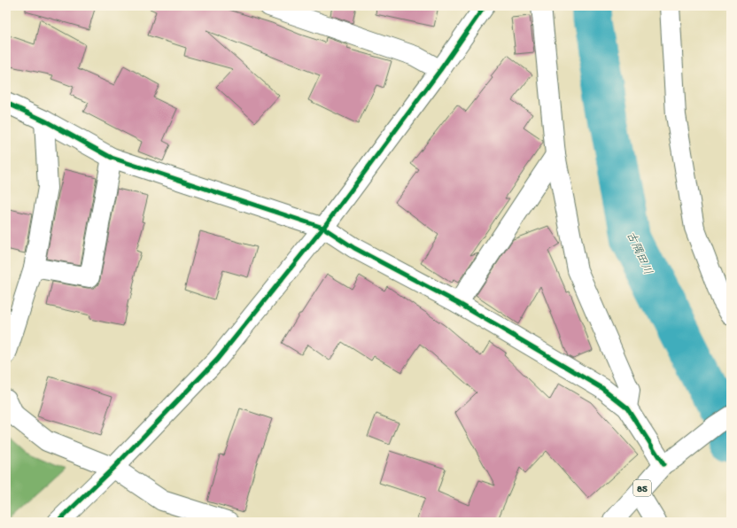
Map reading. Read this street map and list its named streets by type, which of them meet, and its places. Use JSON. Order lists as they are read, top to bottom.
{
  "streets": {
    "street": ["85"]
  },
  "water": ["古隅田川"]
}
